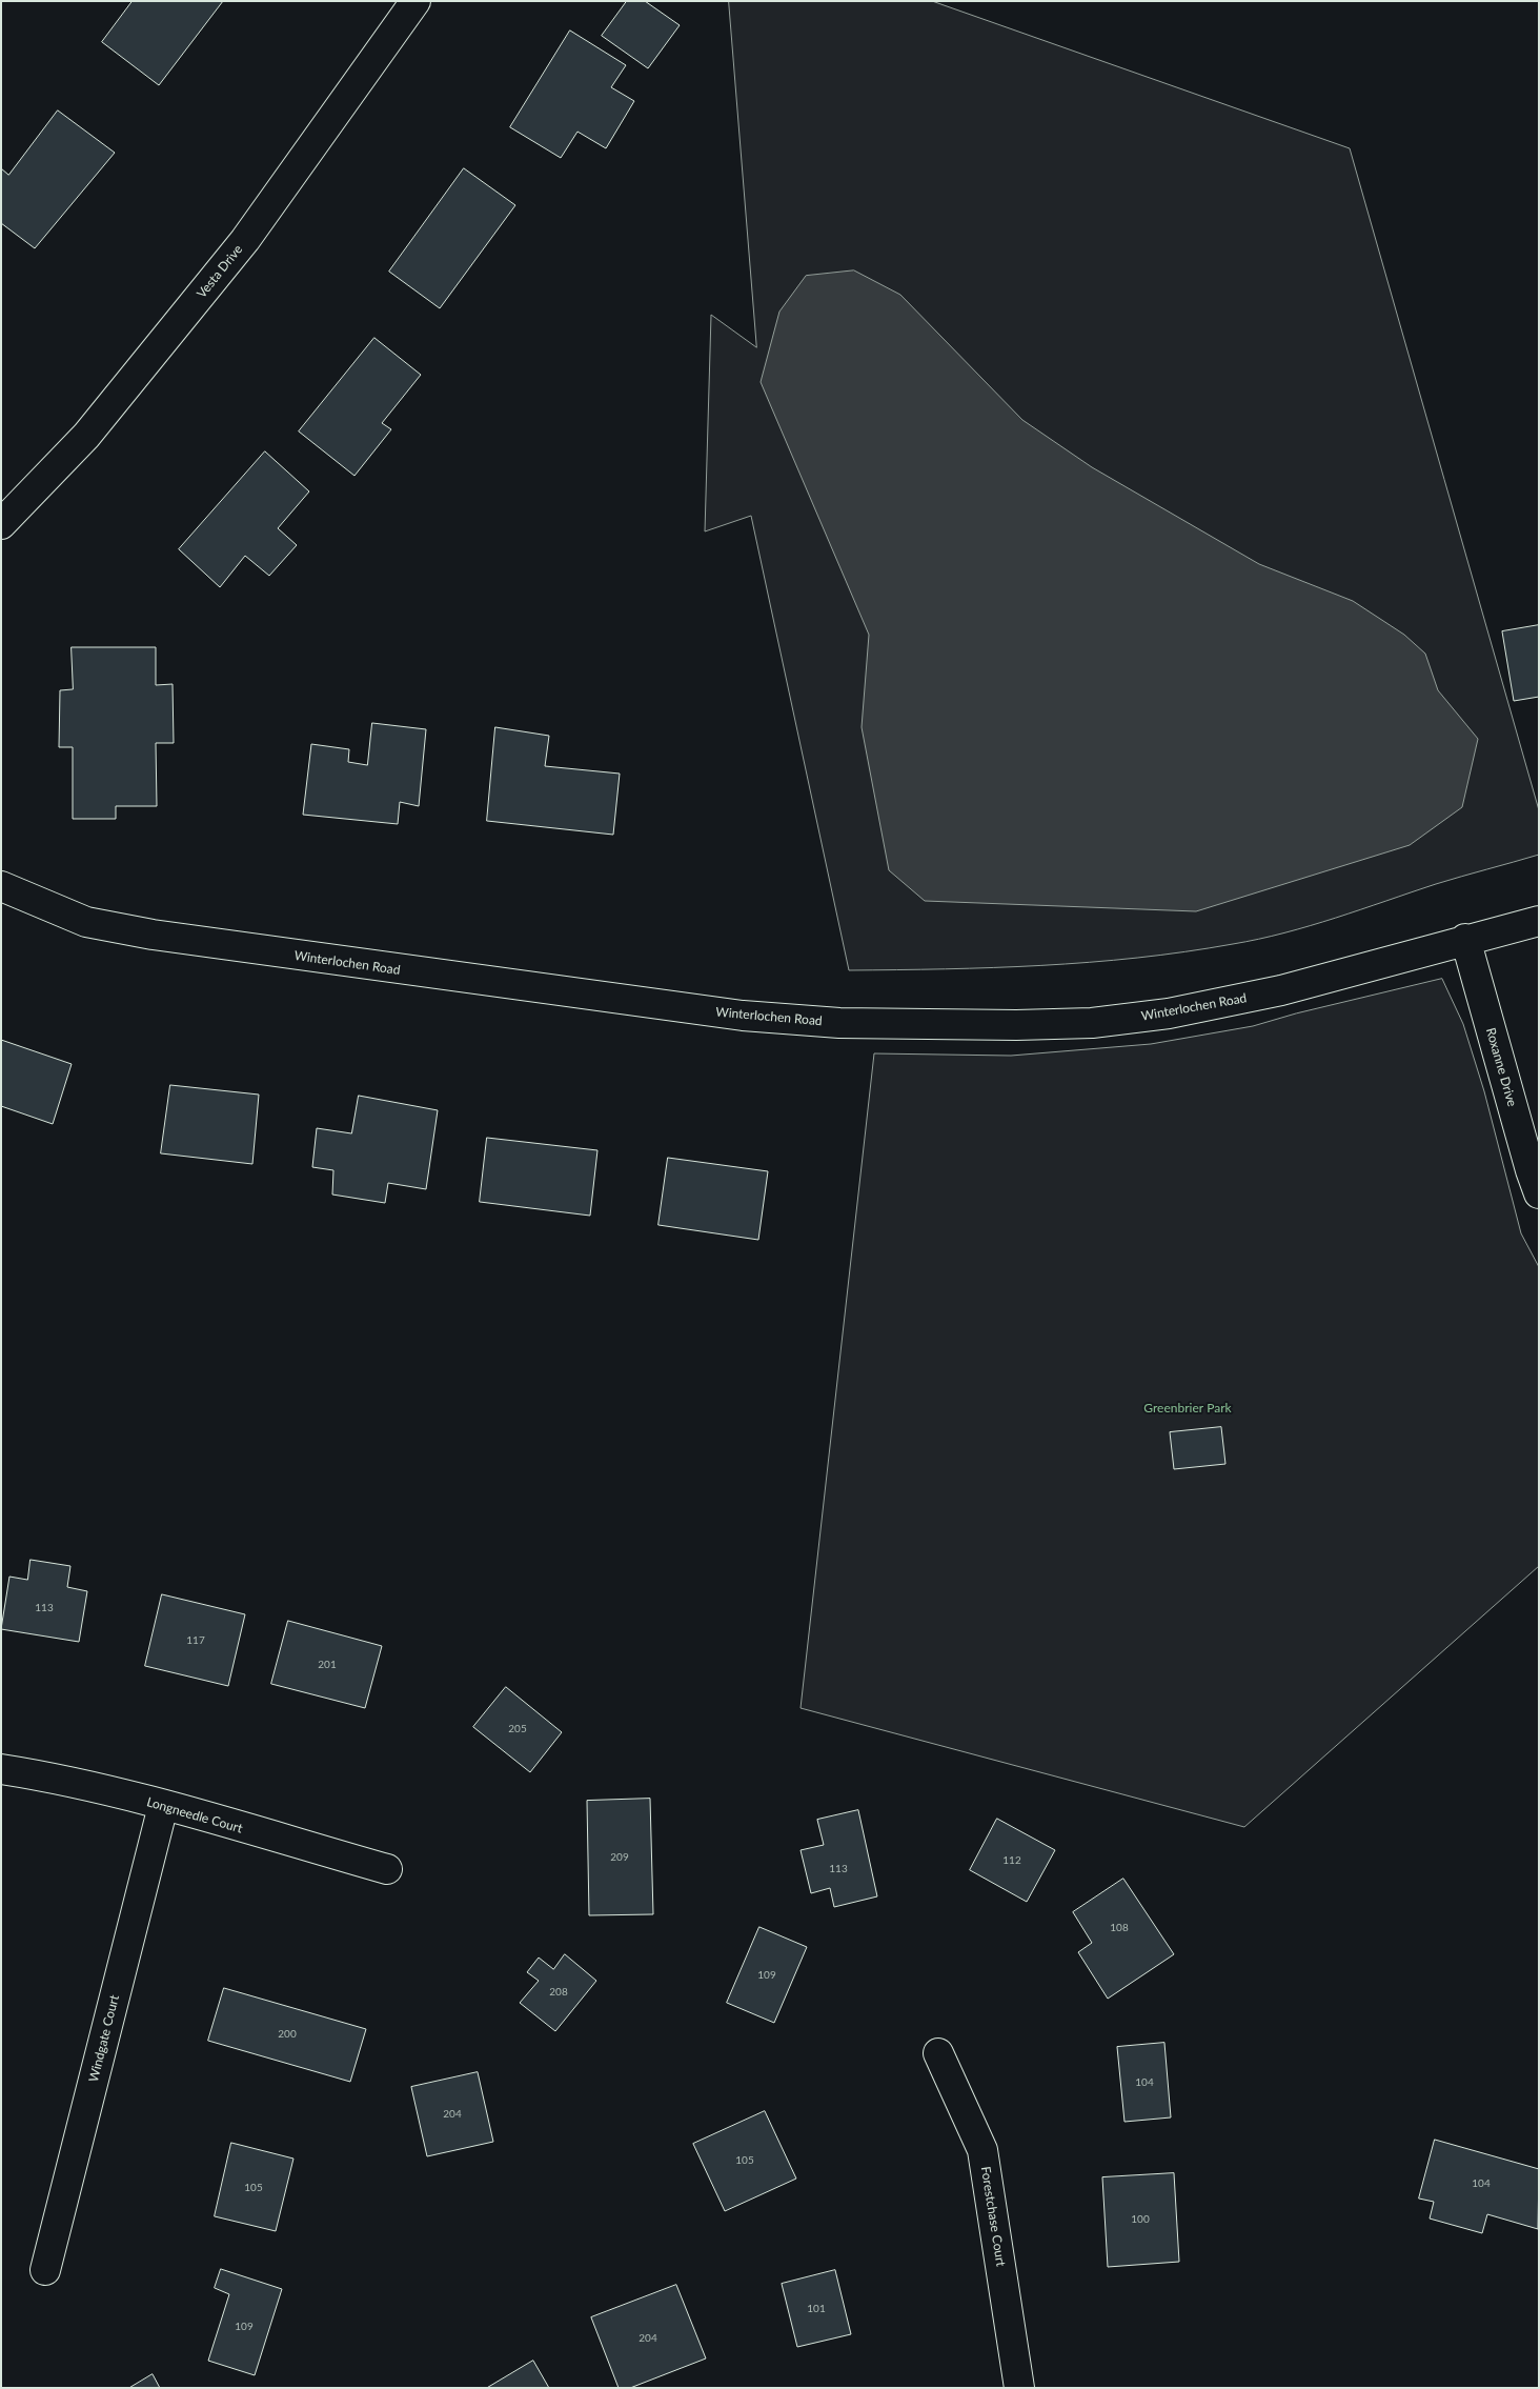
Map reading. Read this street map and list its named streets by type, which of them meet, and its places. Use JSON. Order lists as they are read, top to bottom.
{
  "streets": {
    "street": [
      "Vesta Drive",
      "Winterlochen Road",
      "Roxanne Drive",
      "Longneedle Court",
      "Windgate Court",
      "Forestchase Court"
    ]
  },
  "crossings": [
    ["Winterlochen Road", "Roxanne Drive"],
    ["Longneedle Court", "Windgate Court"]
  ],
  "parks": ["Greenbrier Park"],
  "house_numbers": [
    "113",
    "117",
    "201",
    "205",
    "209",
    "112",
    "113",
    "108",
    "109",
    "208",
    "200",
    "104",
    "204",
    "105",
    "104",
    "105",
    "100",
    "101",
    "109",
    "204"
  ]
}
